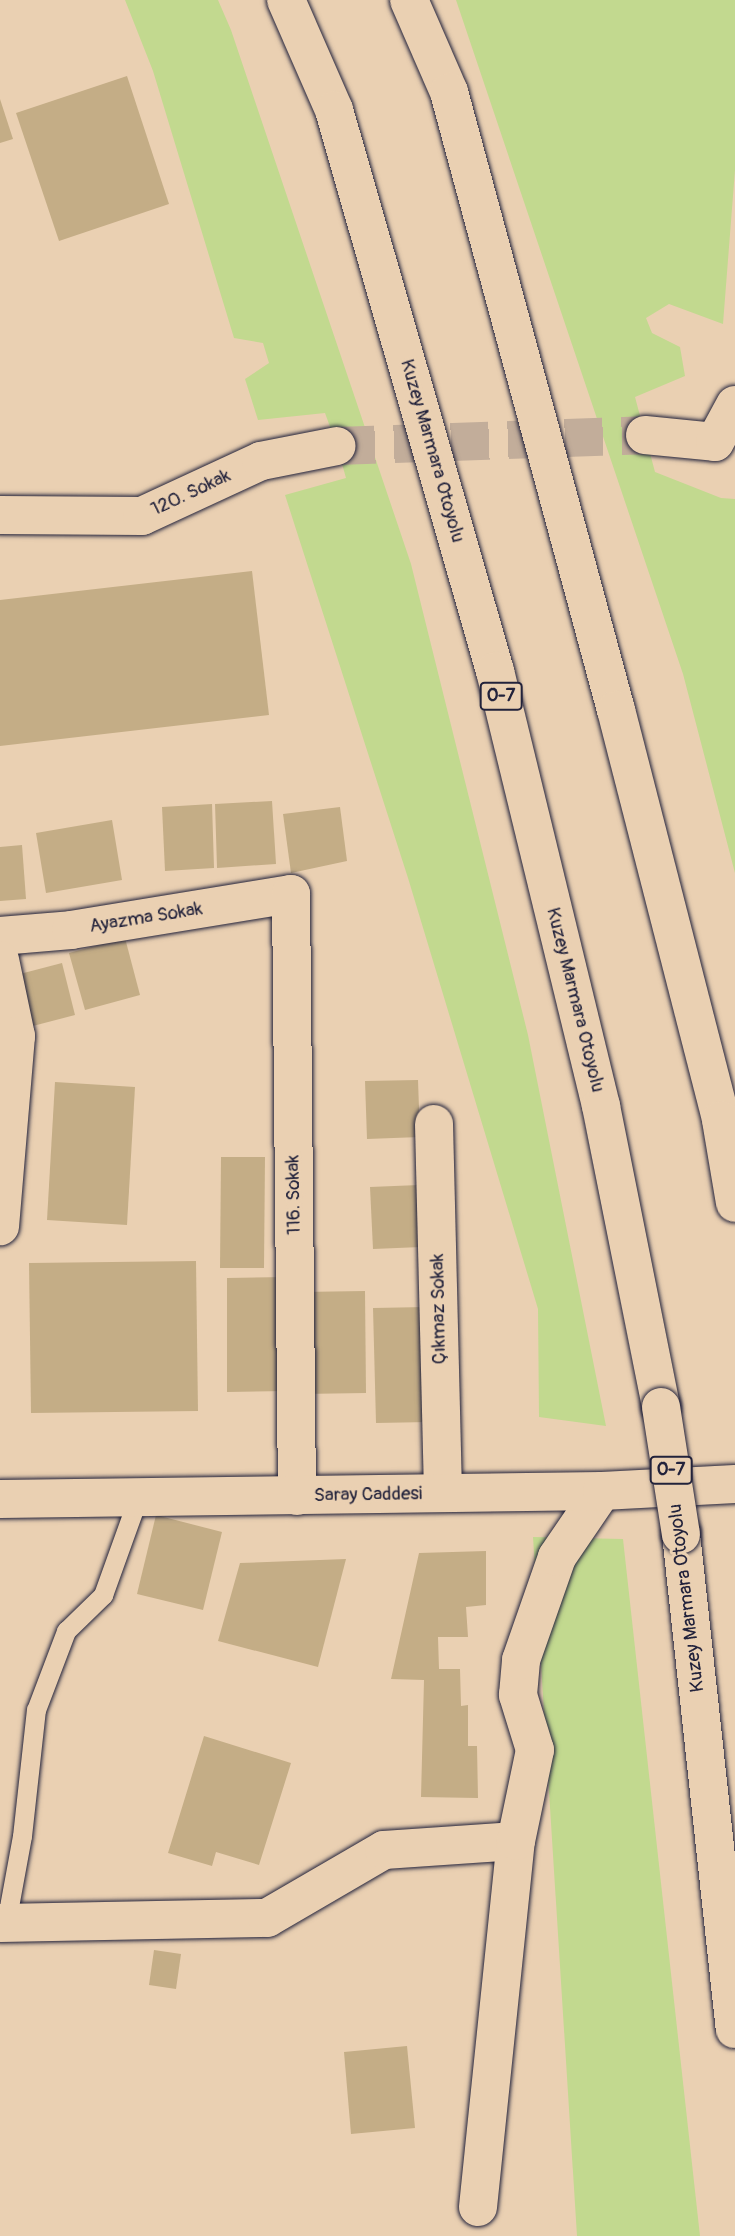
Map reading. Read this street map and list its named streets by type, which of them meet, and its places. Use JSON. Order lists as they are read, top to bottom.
{
  "streets": {
    "main road": [
      "Kuzey Marmara Otoyolu",
      "120. Sokak",
      "O-7",
      "Ayazma Sokak",
      "116. Sokak",
      "Çıkmaz Sokak",
      "Saray Caddesi"
    ]
  },
  "crossings": [
    ["Ayazma Sokak", "116. Sokak"],
    ["116. Sokak", "Saray Caddesi"],
    ["Çıkmaz Sokak", "Saray Caddesi"]
  ]
}
